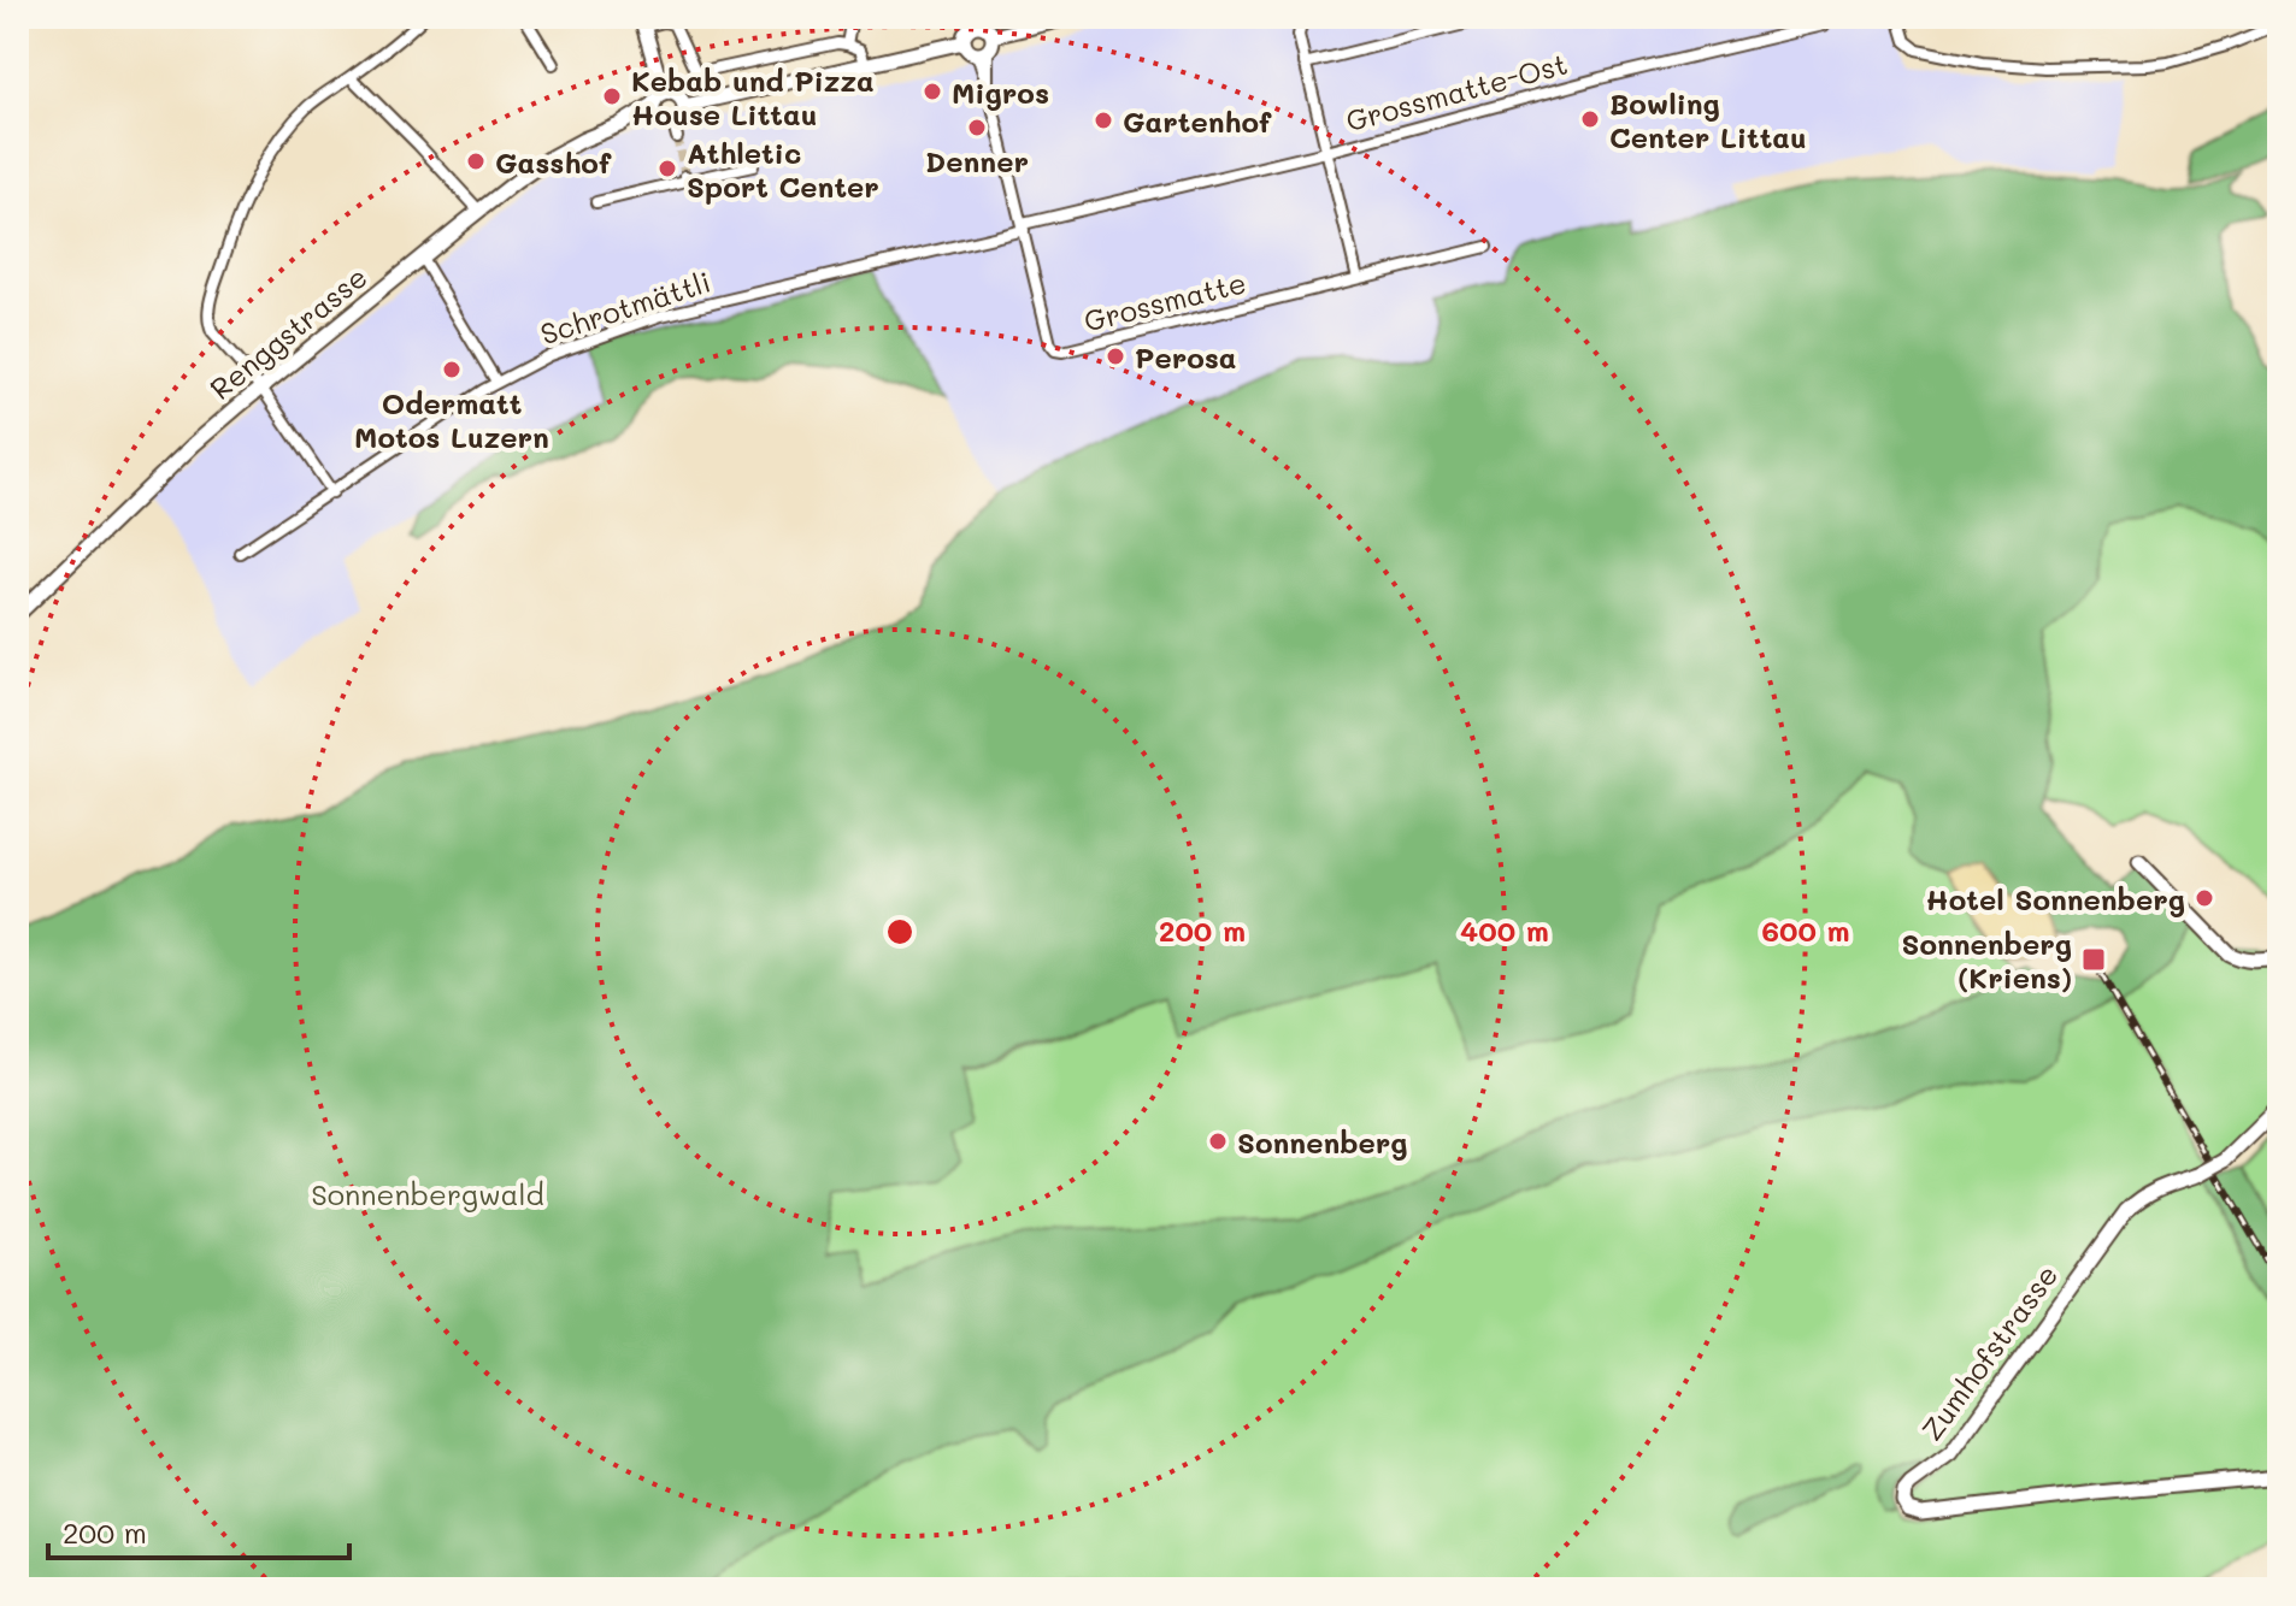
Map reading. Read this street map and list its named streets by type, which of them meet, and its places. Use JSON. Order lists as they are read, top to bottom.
{
  "streets": {
    "main road": ["Renggstrasse", "Zumhofstrasse"],
    "street": ["Grossmatte-Ost", "Grossmatte", "Schrotmättli"]
  },
  "crossings": [
    ["Grossmatte", "Schrotmättli"]
  ],
  "parks": ["Sonnenbergwald"],
  "places": {
    "other": [
      "Migros",
      "Kebab und Pizza House Littau",
      "Bowling Center Littau",
      "Gartenhof",
      "Denner",
      "Gasshof",
      "Athletic Sport Center",
      "Perosa",
      "Odermatt Motos Luzern",
      "Hotel Sonnenberg",
      "Sonnenberg"
    ],
    "transit": ["Sonnenberg (Kriens)"]
  },
  "scale_bar": "200 m",
  "rings": ["200 m", "400 m", "600 m"]
}
